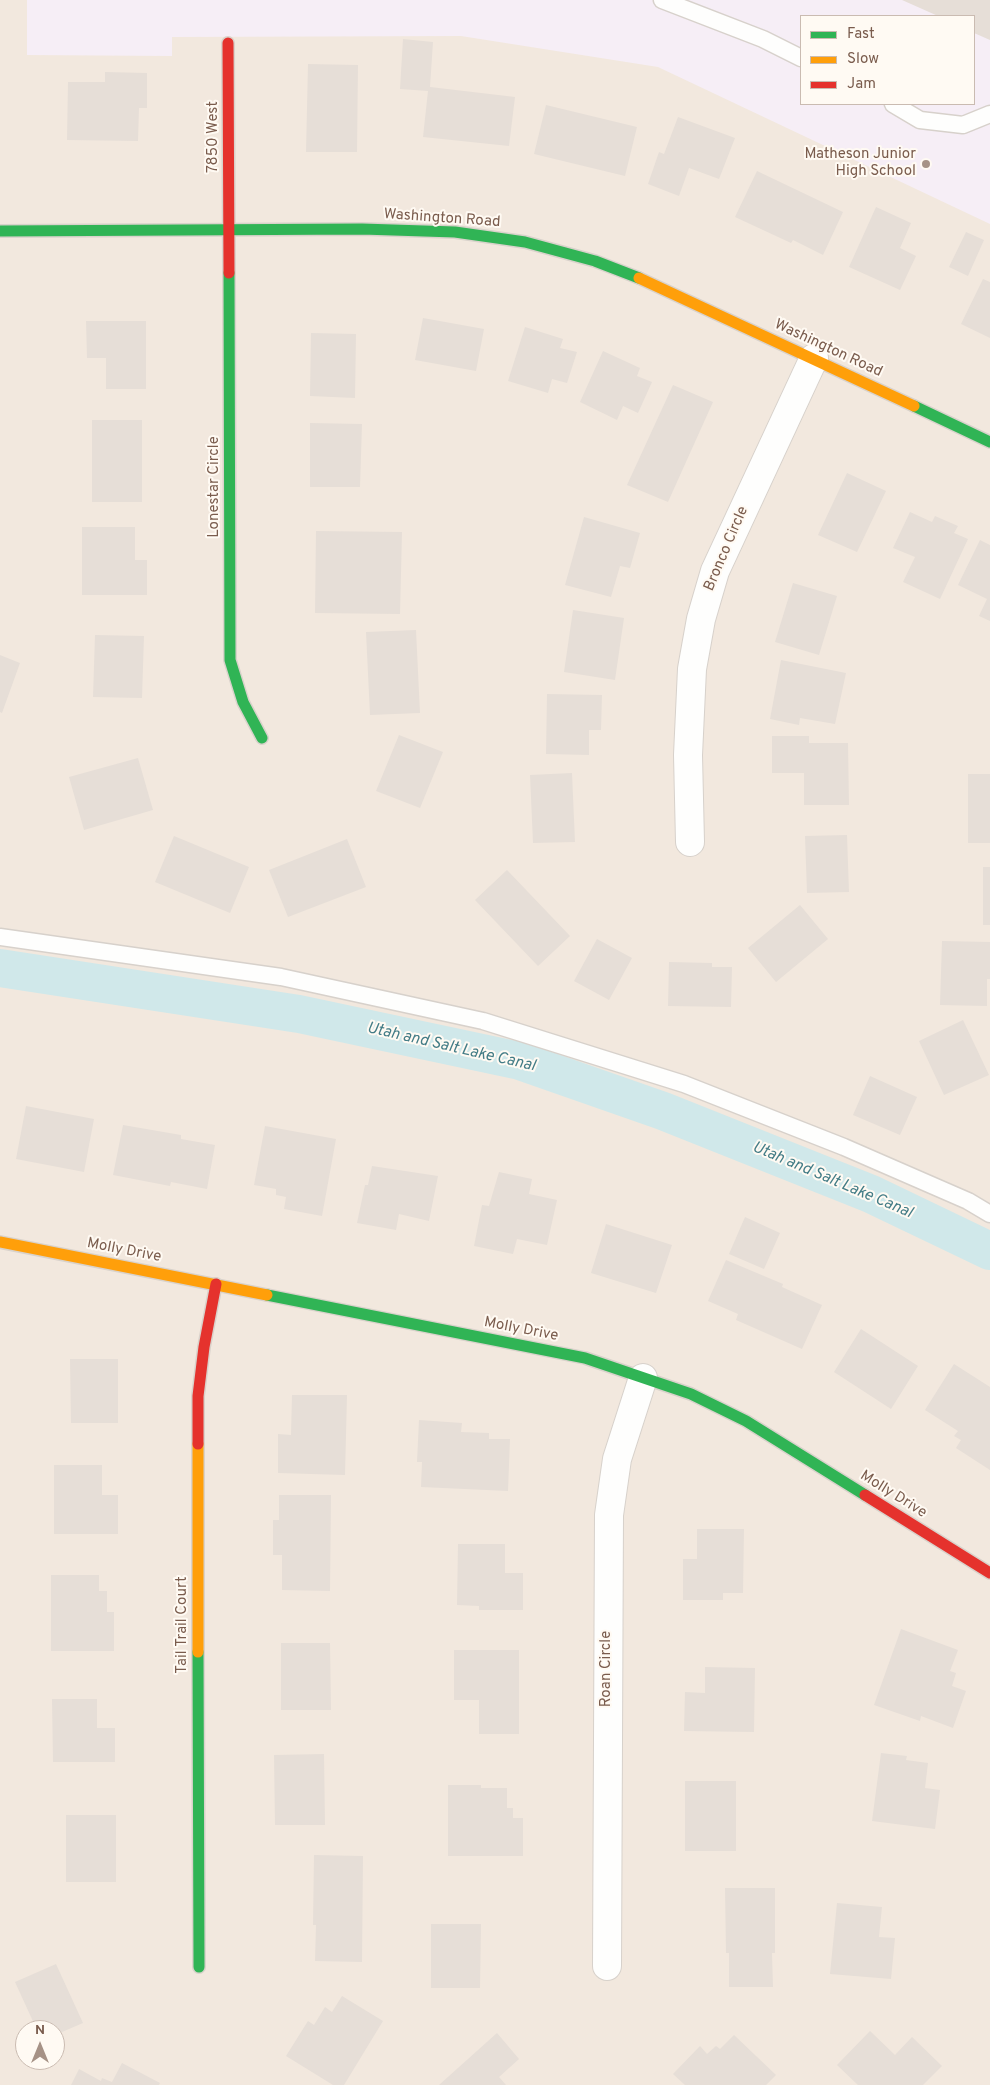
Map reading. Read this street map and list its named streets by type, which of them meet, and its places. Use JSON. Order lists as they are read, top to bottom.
{
  "streets": {
    "street": [
      "7850 West",
      "Washington Road",
      "Lonestar Circle",
      "Bronco Circle",
      "Molly Drive",
      "Tail Trail Court",
      "Roan Circle"
    ]
  },
  "crossings": [
    ["7850 West", "Washington Road"],
    ["7850 West", "Lonestar Circle"],
    ["Washington Road", "Lonestar Circle"],
    ["Washington Road", "Bronco Circle"],
    ["Molly Drive", "Tail Trail Court"],
    ["Molly Drive", "Roan Circle"]
  ],
  "water": ["Utah and Salt Lake Canal"],
  "places": ["Matheson Junior High School"],
  "legend": ["Fast", "Slow", "Jam"],
  "north": "top"
}
